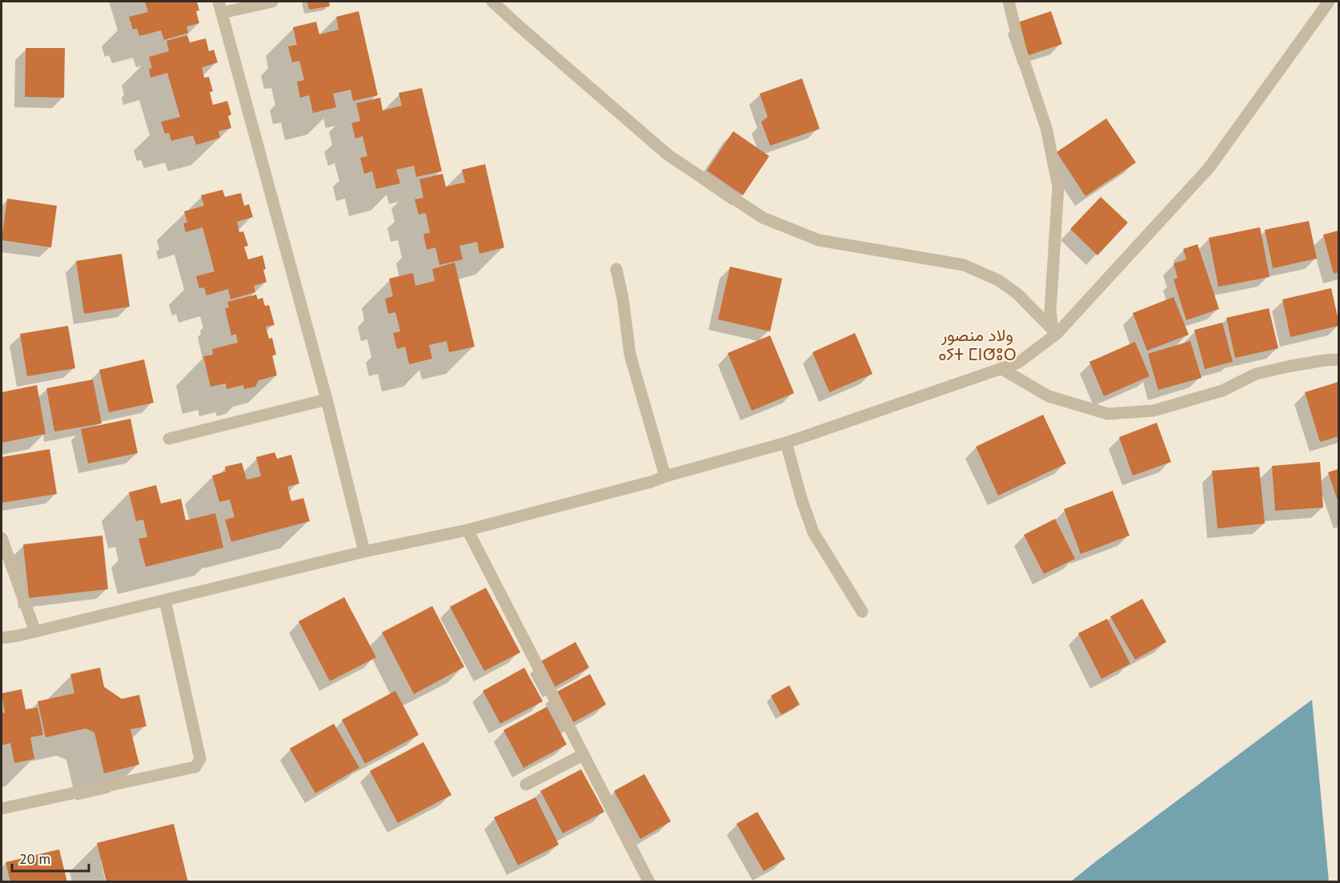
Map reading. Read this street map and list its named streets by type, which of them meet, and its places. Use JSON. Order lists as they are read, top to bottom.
{
  "districts": ["ولاد منصور ⴰⵢⵜ ⵎⵏⵚⵓⵔ"],
  "scale_bar": "20 m"
}
